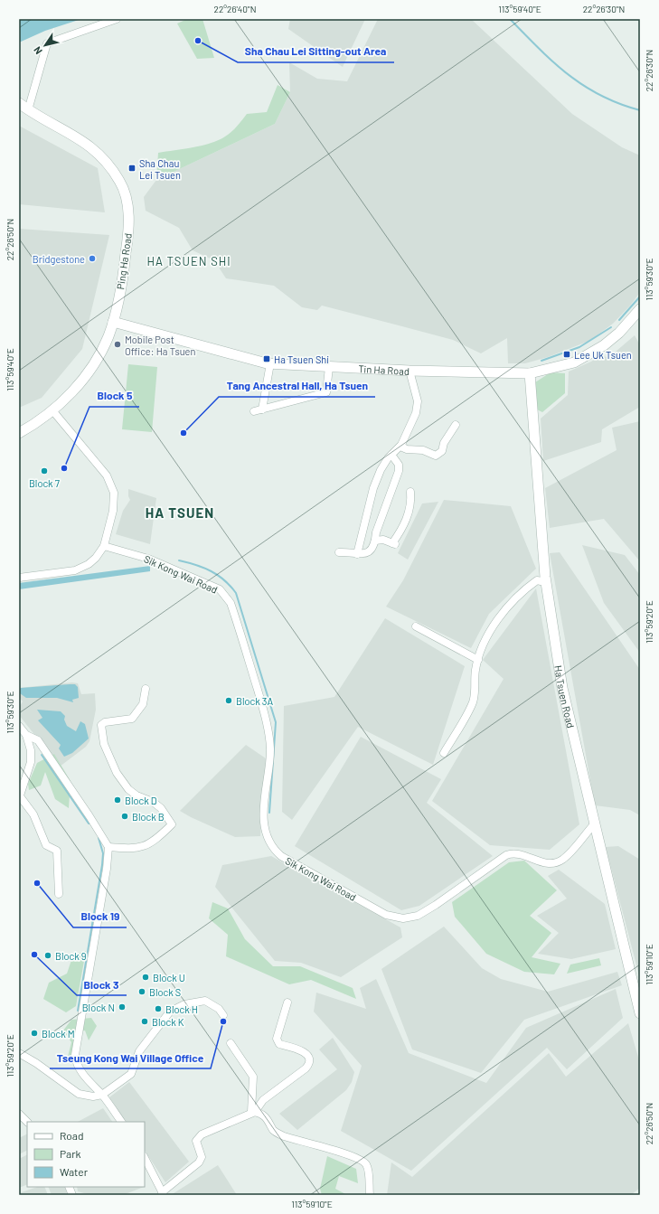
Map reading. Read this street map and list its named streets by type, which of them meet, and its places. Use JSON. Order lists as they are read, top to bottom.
{
  "streets": {
    "street": [
      "Ping Ha Road",
      "Tin Ha Road",
      "Sik Kong Wai Road",
      "Ha Tsuen Road"
    ]
  },
  "crossings": [
    ["Ping Ha Road", "Tin Ha Road"],
    ["Tin Ha Road", "Ha Tsuen Road"],
    ["Sik Kong Wai Road", "Ha Tsuen Road"]
  ],
  "districts": ["HA TSUEN SHI", "HA TSUEN"],
  "places": {
    "other": [
      "Sha Chau Lei Sitting-out Area",
      "Bridgestone",
      "Mobile Post Office: Ha Tsuen",
      "Tang Ancestral Hall, Ha Tsuen",
      "Block 5",
      "Block 7",
      "Block 3A",
      "Block D",
      "Block B",
      "Block 19",
      "Block 3",
      "Block 9",
      "Block U",
      "Block S",
      "Block N",
      "Block H",
      "Block K",
      "Tseung Kong Wai Village Office",
      "Block M"
    ],
    "transit": ["Sha Chau Lei Tsuen", "Lee Uk Tsuen", "Ha Tsuen Shi"]
  },
  "legend": ["Road", "Park", "Water"],
  "north": "bottom left",
  "coordinates": [
    "22°26'40\"N",
    "113°59'40\"E",
    "22°26'30\"N",
    "22°26'50\"N",
    "113°59'30\"E",
    "113°59'20\"E",
    "113°59'10\"E"
  ]
}
